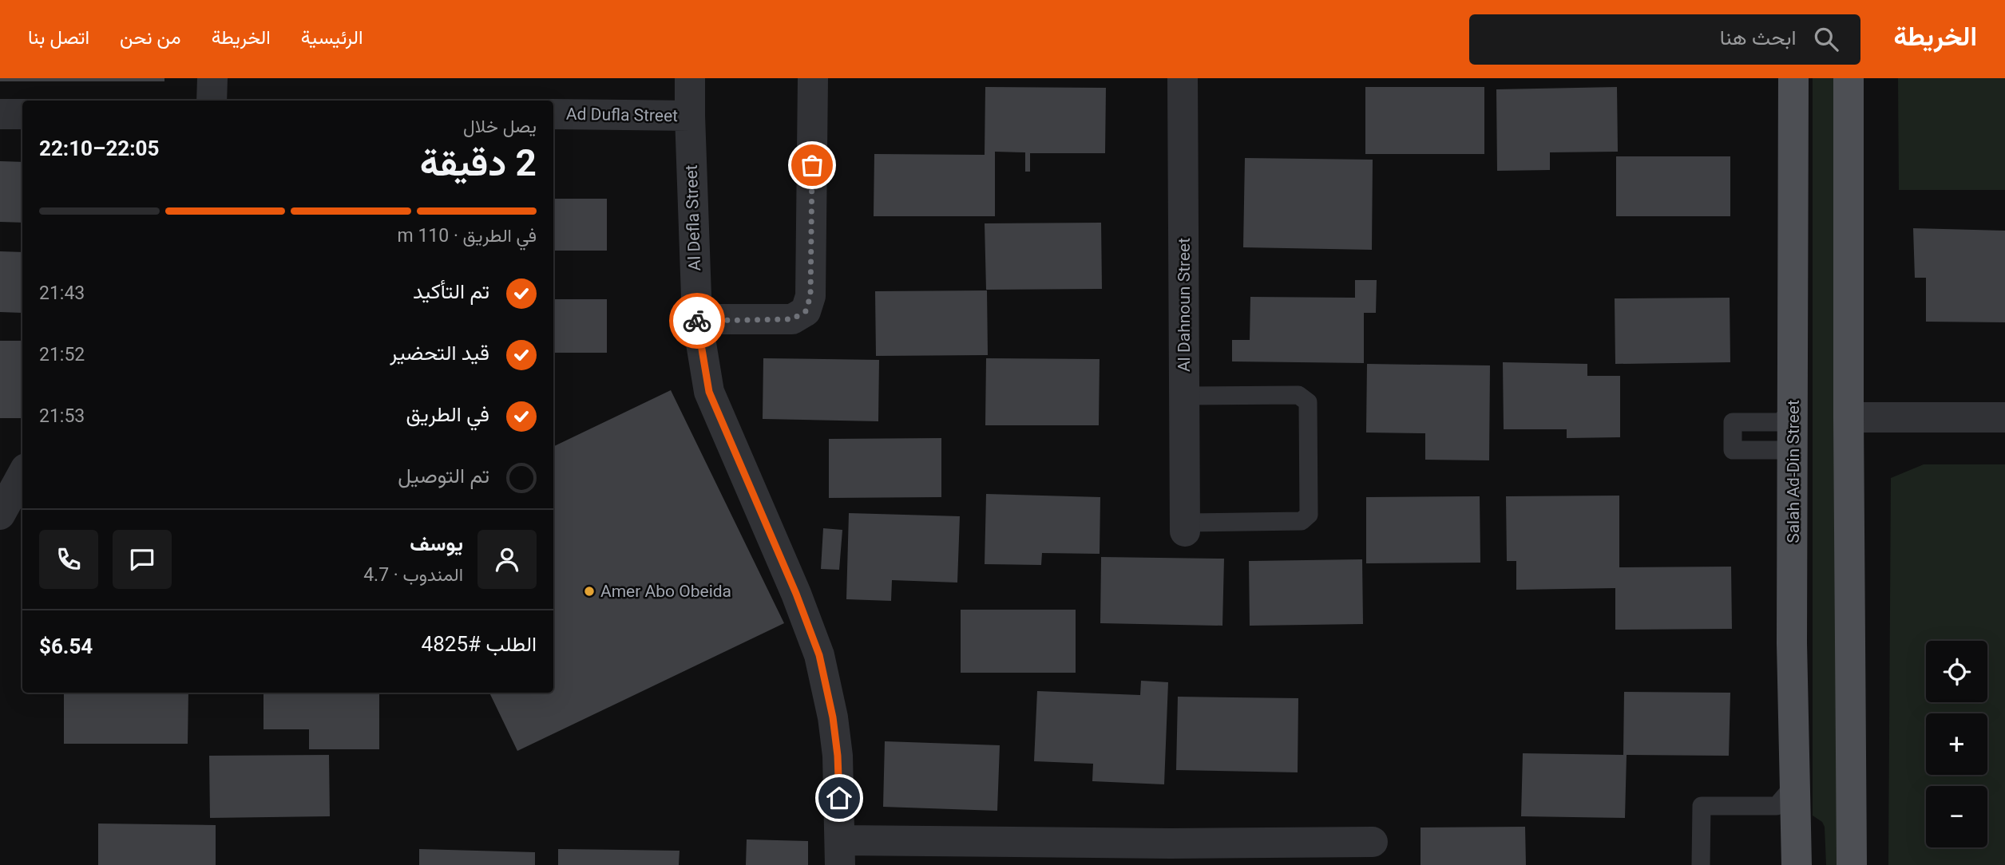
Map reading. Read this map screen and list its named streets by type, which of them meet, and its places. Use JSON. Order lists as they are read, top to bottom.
{
  "streets": {
    "main road": ["Salah Ad-Din Street"],
    "street": ["Ad Dufla Street", "Al Defla Street", "Al Dahnoun Street"]
  },
  "crossings": [
    ["Ad Dufla Street", "Al Defla Street"]
  ],
  "places": ["Amer Abo Obeida"],
  "page": {
    "header": "الخريطة",
    "search": "ابحث هنا",
    "nav": [
      "الرئيسية",
      "الخريطة",
      "من نحن",
      "اتصل بنا"
    ],
    "heading": ["2 دقيقة", "يصل خلال", "22:05–22:10"],
    "panel": [
      "يوسف",
      "المندوب · 4.7",
      "الطلب #4825",
      "$6.54"
    ],
    "bar": "في الطريق · 110 m",
    "list": [
      ["تم التأكيد", "21:43"],
      ["قيد التحضير", "21:52"],
      ["في الطريق", "21:53"],
      "تم التوصيل"
    ],
    "map_buttons": ["+", "−"]
  }
}
